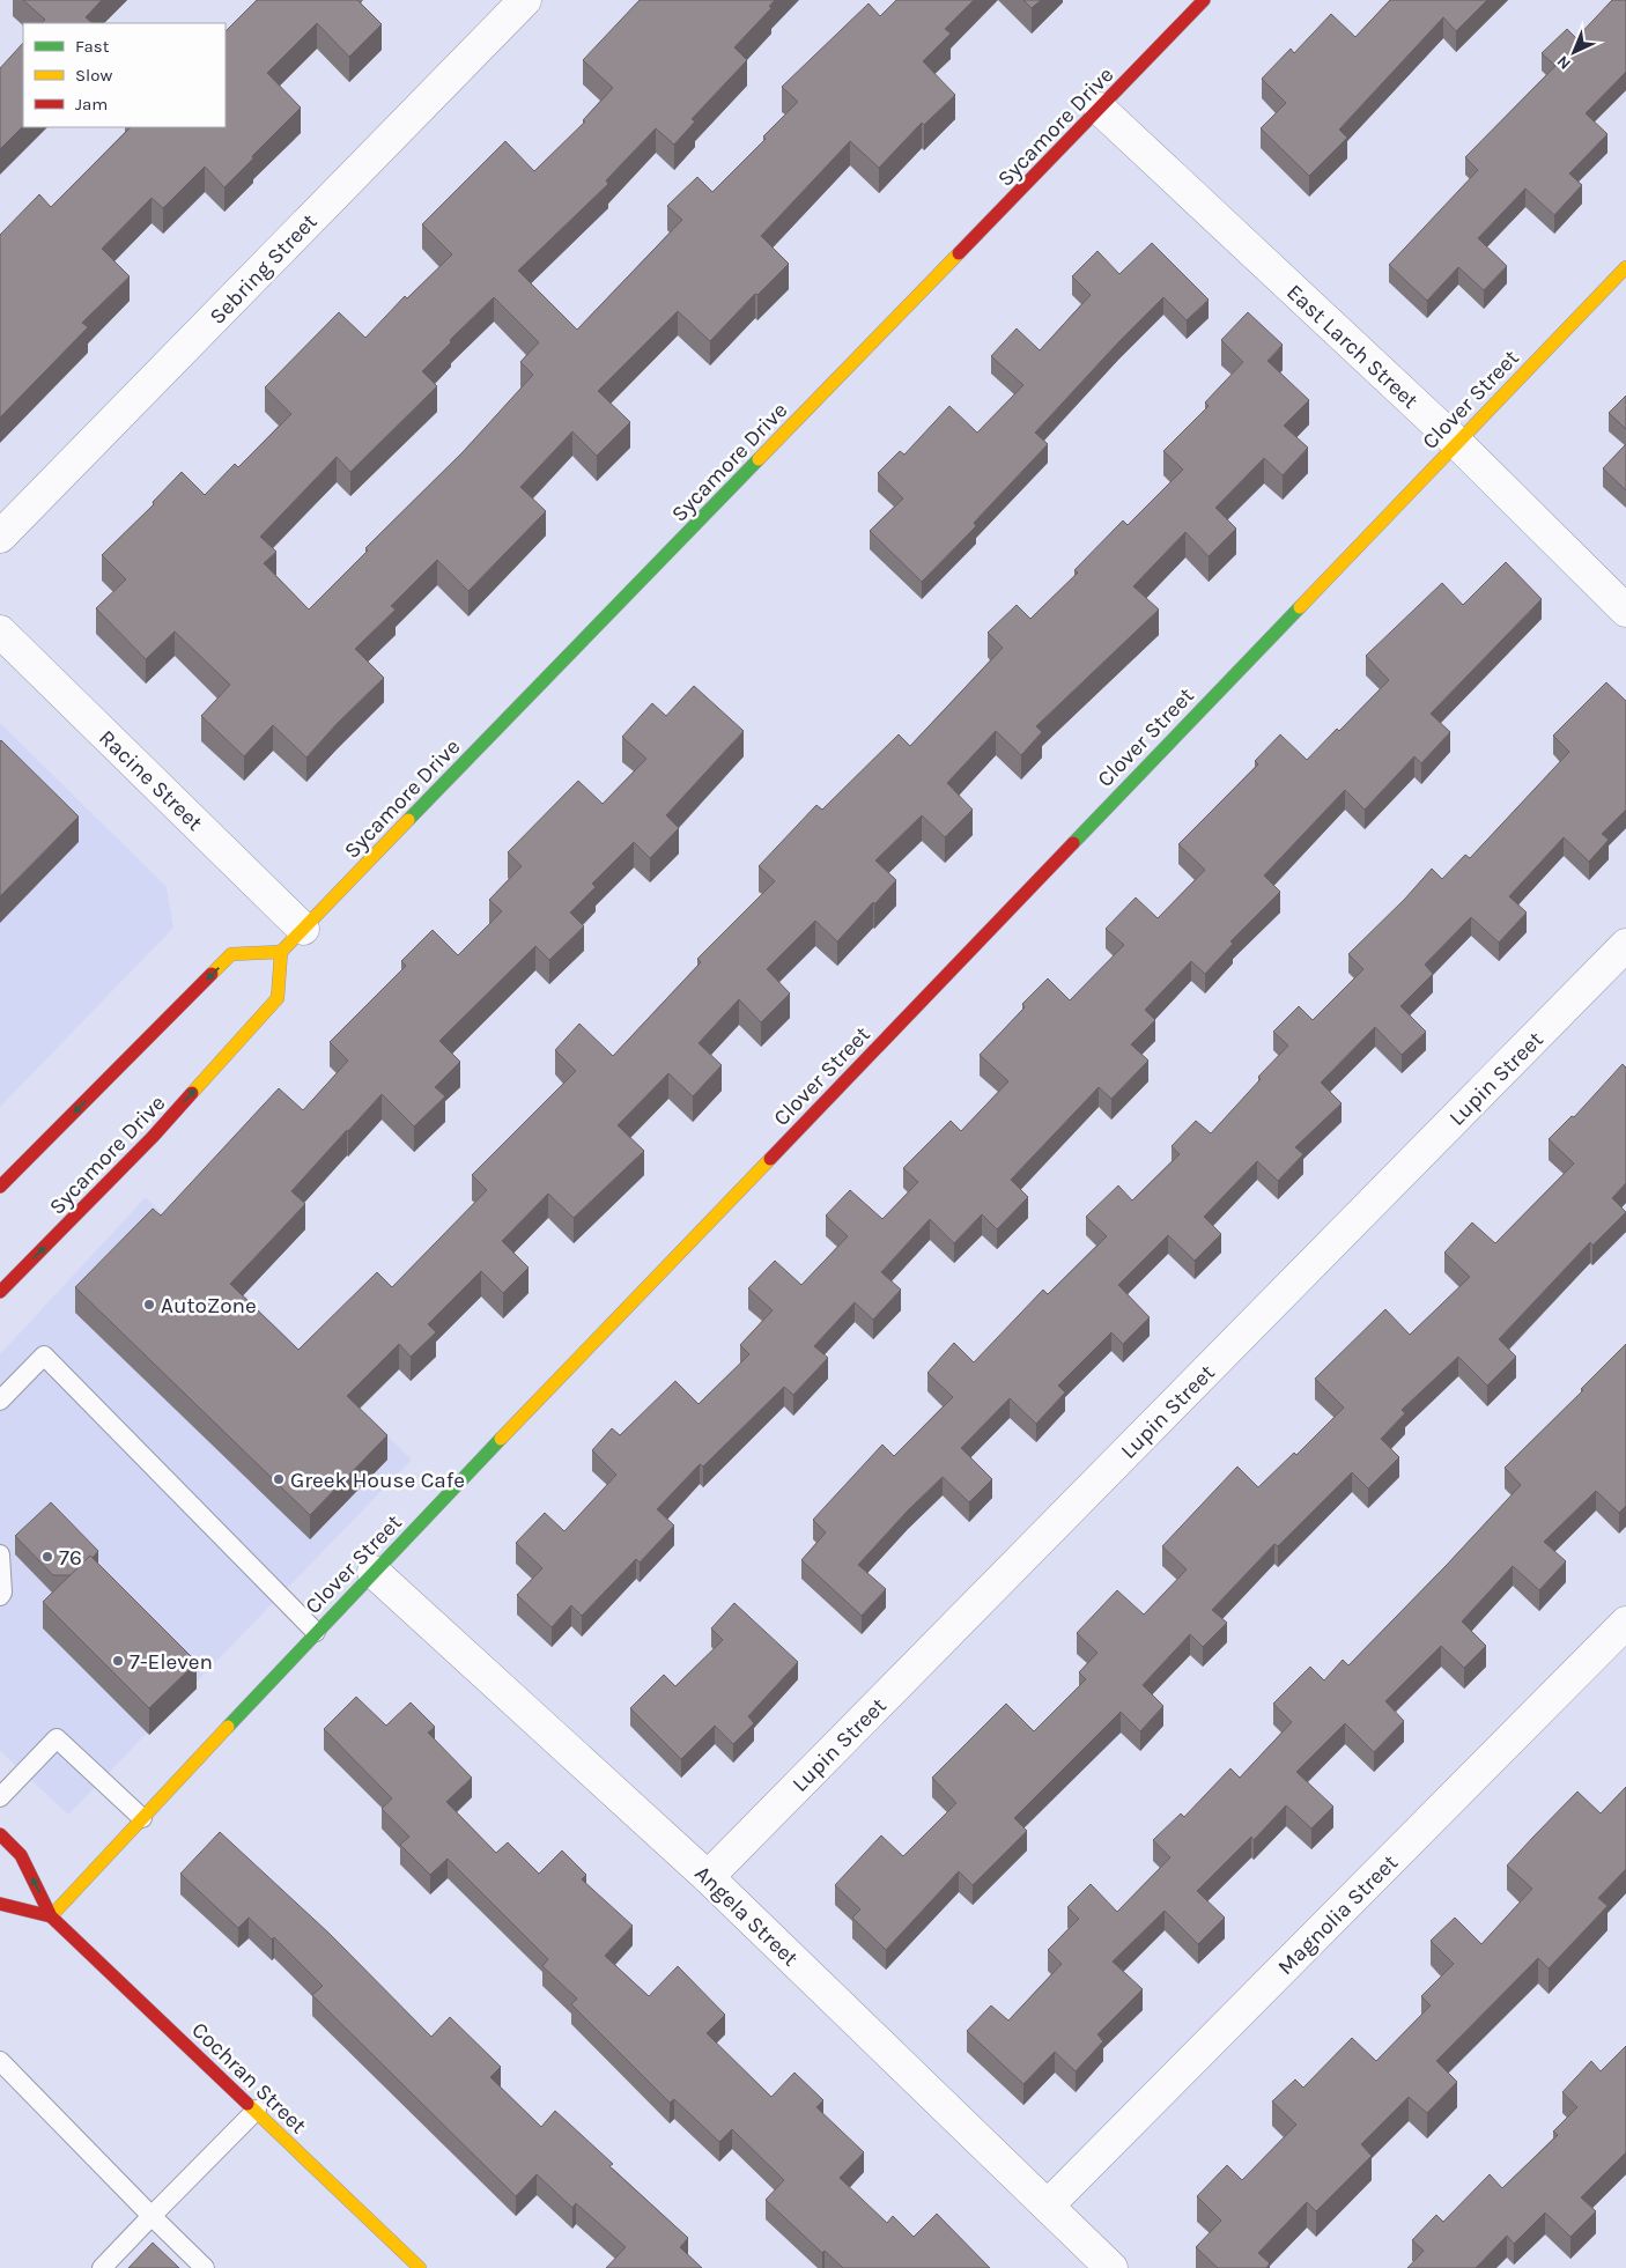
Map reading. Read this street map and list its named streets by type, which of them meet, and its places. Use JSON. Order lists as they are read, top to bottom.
{
  "streets": {
    "main road": ["Sycamore Drive", "Clover Street", "Cochran Street"],
    "street": [
      "Sebring Street",
      "East Larch Street",
      "Racine Street",
      "Lupin Street",
      "Magnolia Street",
      "Angela Street"
    ]
  },
  "crossings": [
    ["Sycamore Drive", "East Larch Street"],
    ["Sycamore Drive", "Racine Street"],
    ["East Larch Street", "Clover Street"],
    ["Clover Street", "Angela Street"],
    ["Clover Street", "Cochran Street"],
    ["Lupin Street", "Angela Street"],
    ["Magnolia Street", "Angela Street"]
  ],
  "places": [
    "AutoZone",
    "Greek House Cafe",
    "76",
    "7-Eleven"
  ],
  "legend": ["Fast", "Slow", "Jam"],
  "north": "bottom left"
}
